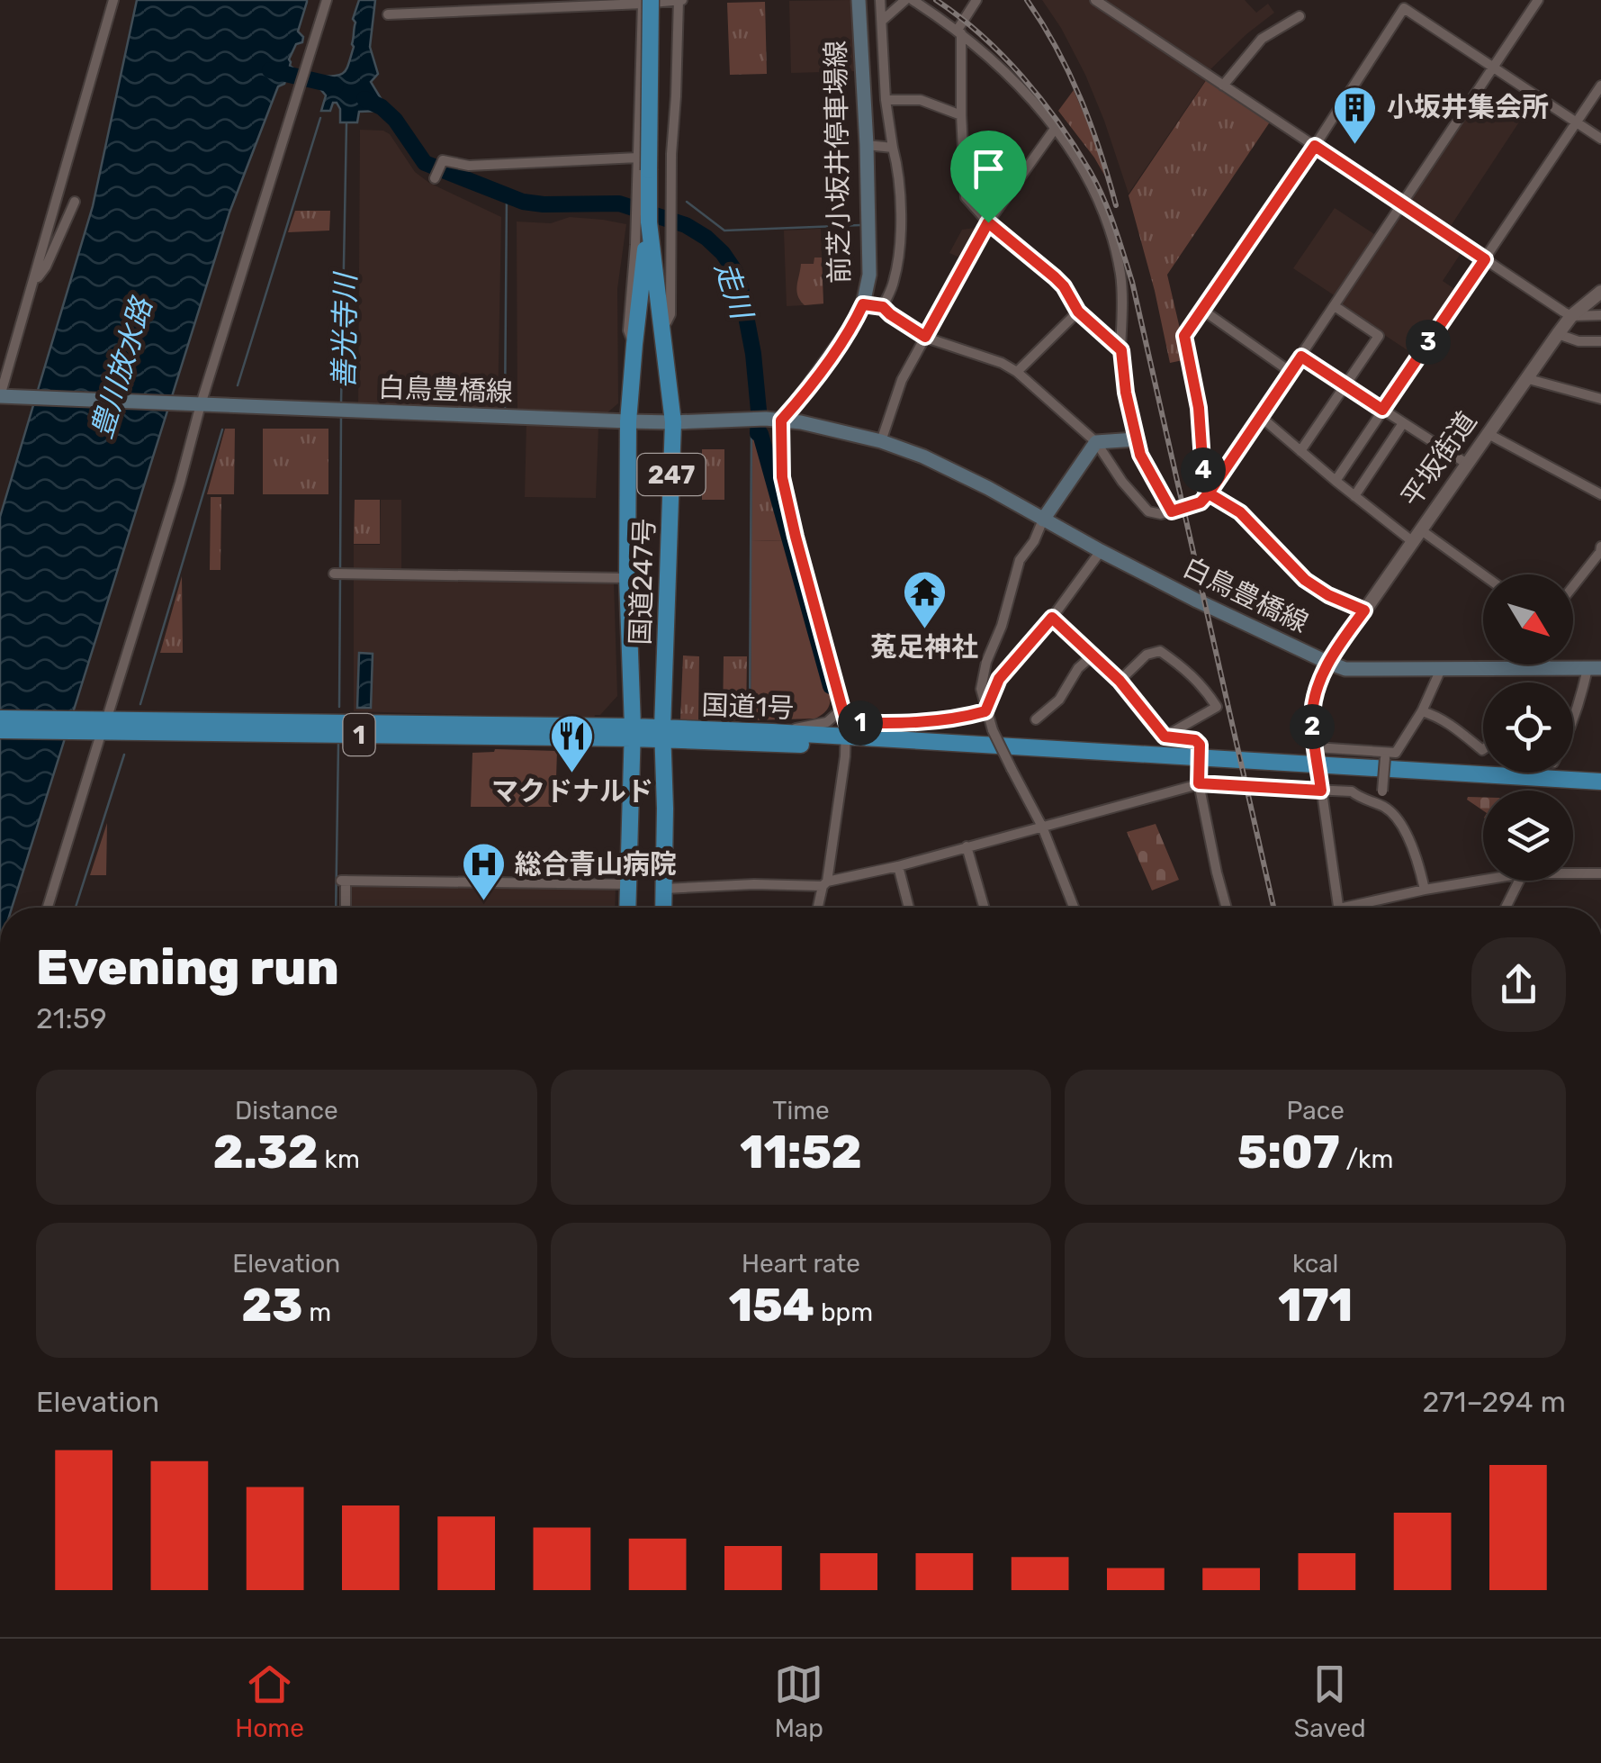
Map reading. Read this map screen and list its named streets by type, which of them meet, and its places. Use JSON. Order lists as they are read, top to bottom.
{
  "streets": {
    "highway": [
      "247",
      "国道247号",
      "国道1号",
      "1"
    ],
    "main road": ["前芝小坂井停車場線", "白鳥豊橋線"],
    "street": ["平坂街道"]
  },
  "crossings": [
    ["前芝小坂井停車場線", "白鳥豊橋線"],
    ["白鳥豊橋線", "平坂街道"],
    ["白鳥豊橋線", "国道247号"],
    ["247", "国道247号"],
    ["国道247号", "国道1号"]
  ],
  "water": ["走川", "善光寺川", "豊川放水路"],
  "places": {
    "building": ["小坂井集会所"],
    "temple": ["菟足神社"],
    "restaurant": ["マクドナルド"],
    "hospital": ["総合青山病院"]
  },
  "north": "bottom right",
  "page": {
    "pins": [
      "3",
      "4",
      "1",
      "2"
    ],
    "heading": ["Evening run", "21:59"],
    "stats": [
      ["Distance", "2.32 km"],
      ["Time", "11:52"],
      ["Pace", "5:07 /km"],
      ["Elevation", "23 m"],
      ["Heart rate", "154 bpm"],
      ["kcal", "171"]
    ],
    "chart": ["Elevation", "271–294 m"],
    "tabs": ["Home", "Map", "Saved"]
  }
}
